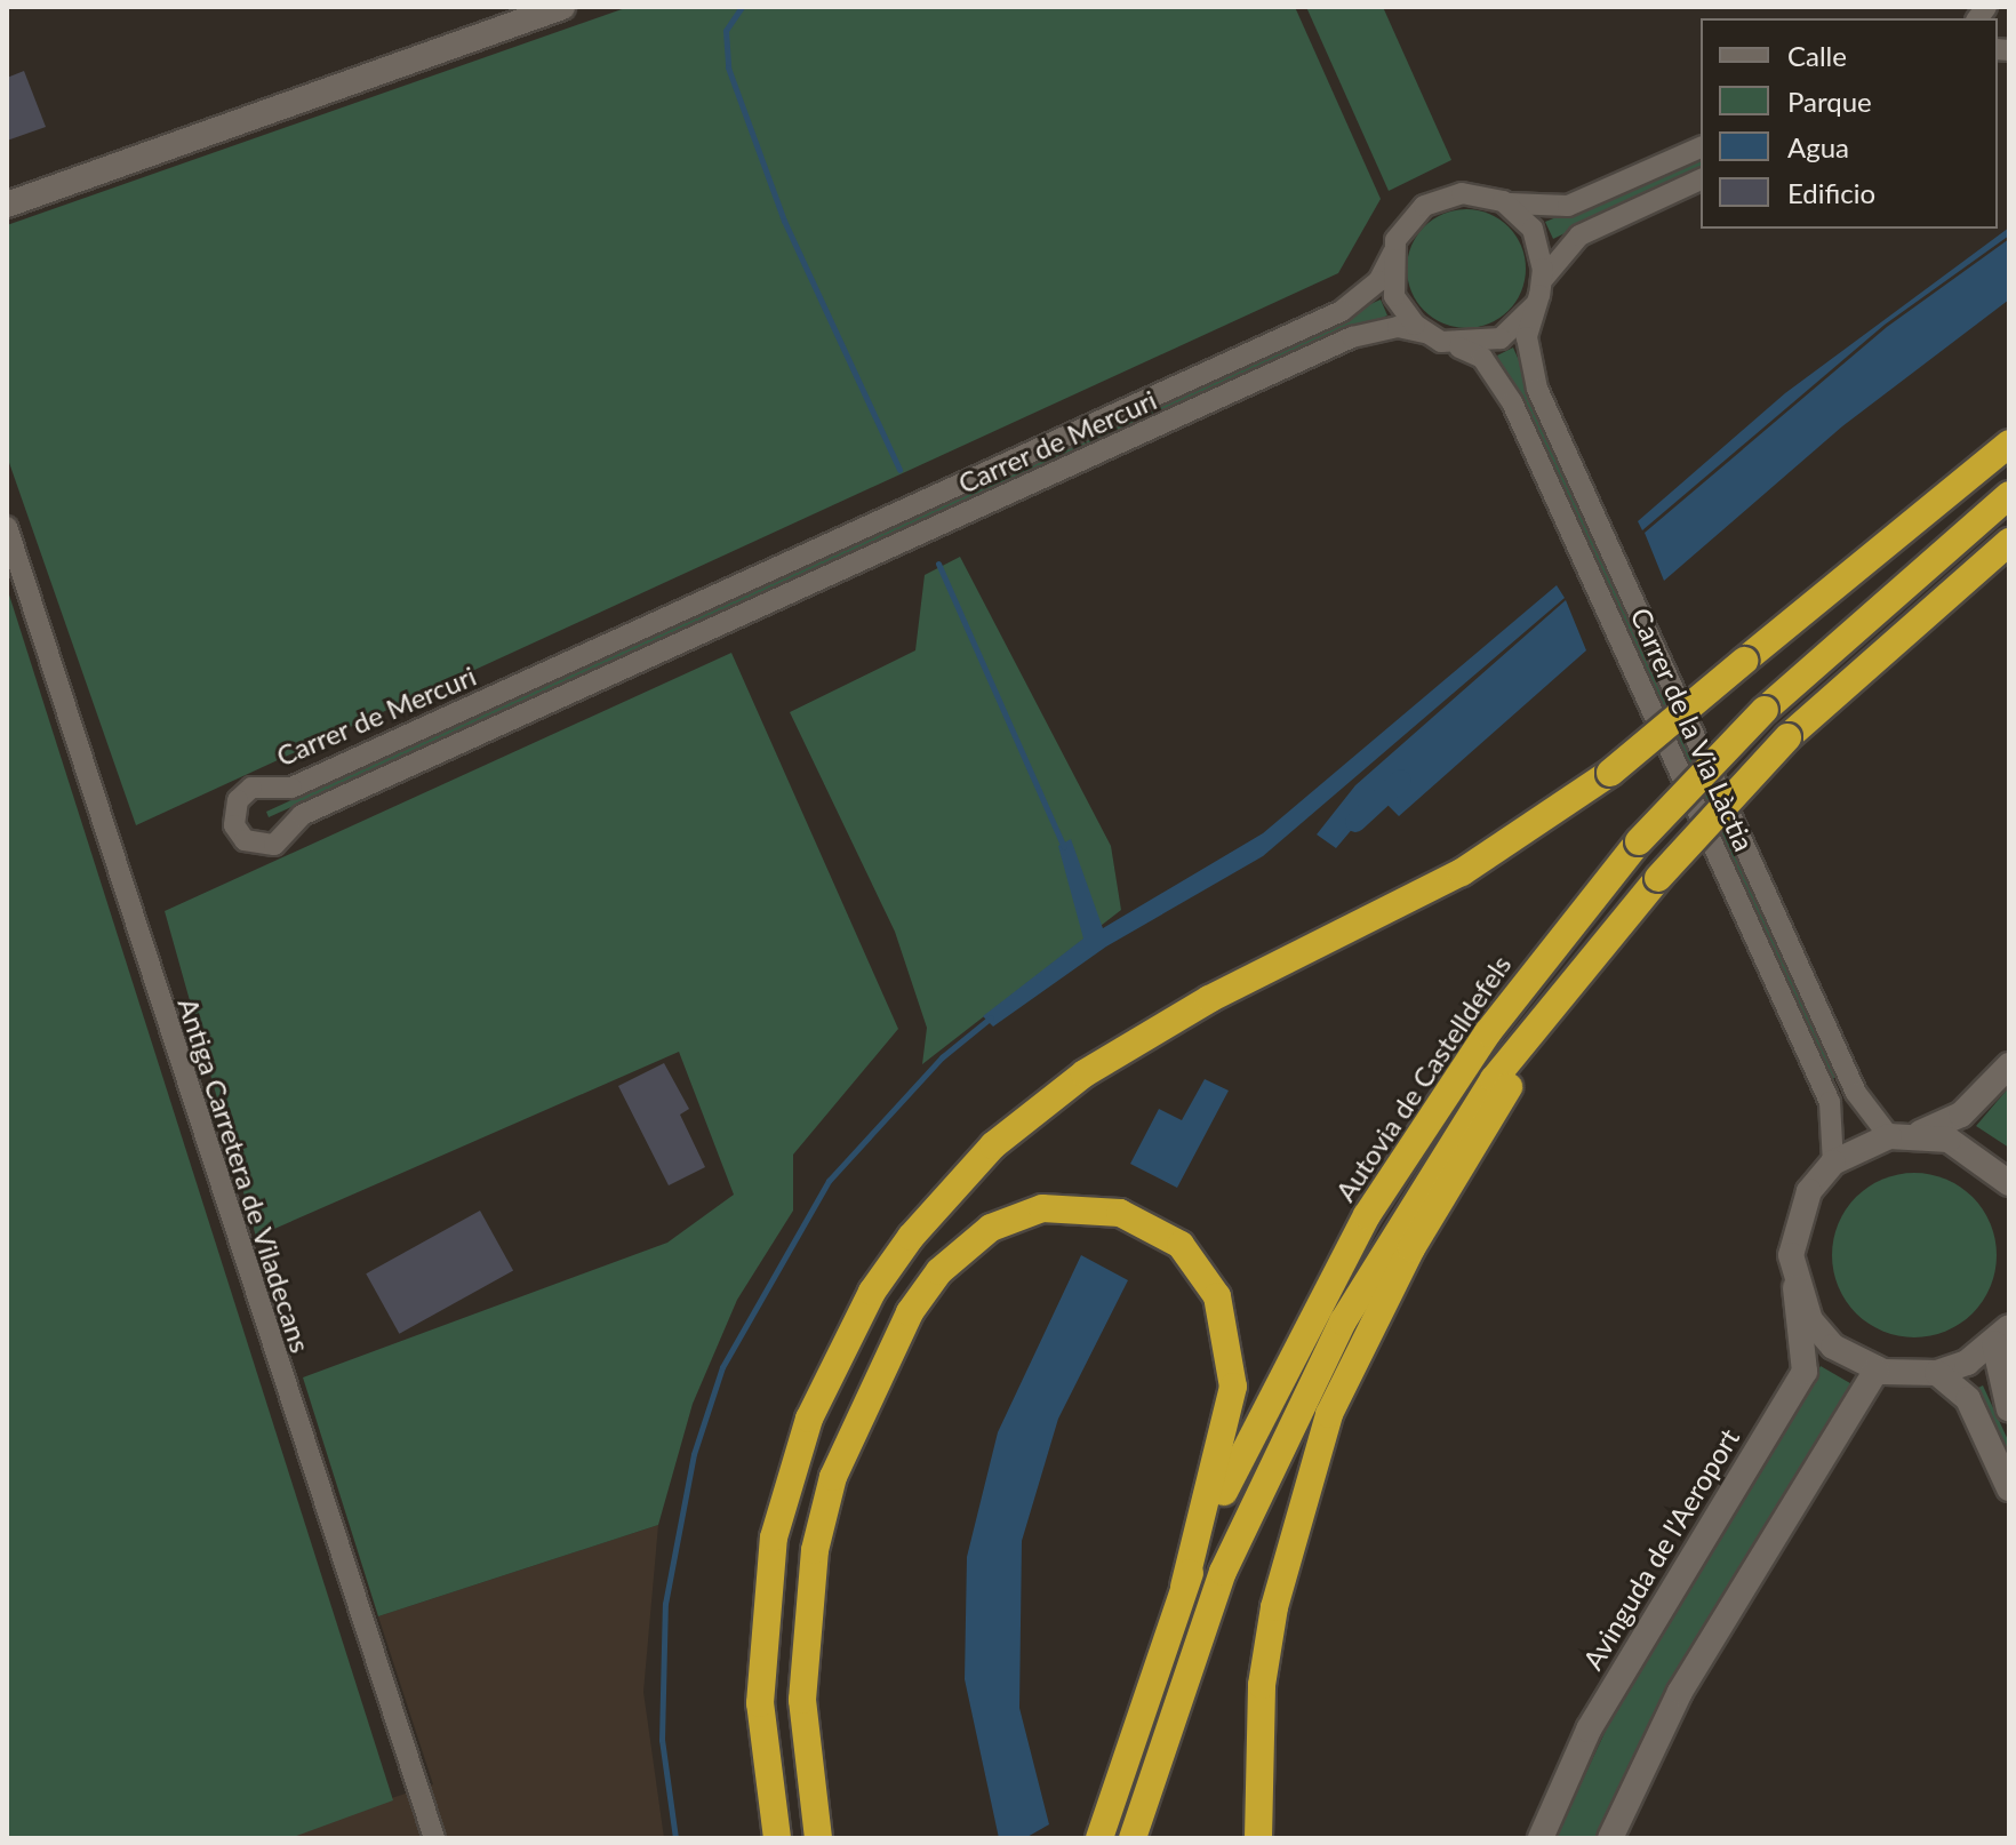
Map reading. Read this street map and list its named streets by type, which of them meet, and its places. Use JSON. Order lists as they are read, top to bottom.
{
  "streets": {
    "highway": ["Autovia de Castelldefels"],
    "street": [
      "Carrer de Mercuri",
      "Carrer de la Via Làctia",
      "Antiga Carretera de Viladecans",
      "Avinguda de l'Aeroport"
    ]
  },
  "crossings": [
    ["Carrer de Mercuri", "Carrer de la Via Làctia"],
    ["Carrer de la Via Làctia", "Avinguda de l'Aeroport"]
  ],
  "legend": [
    "Calle",
    "Parque",
    "Agua",
    "Edificio"
  ]
}
